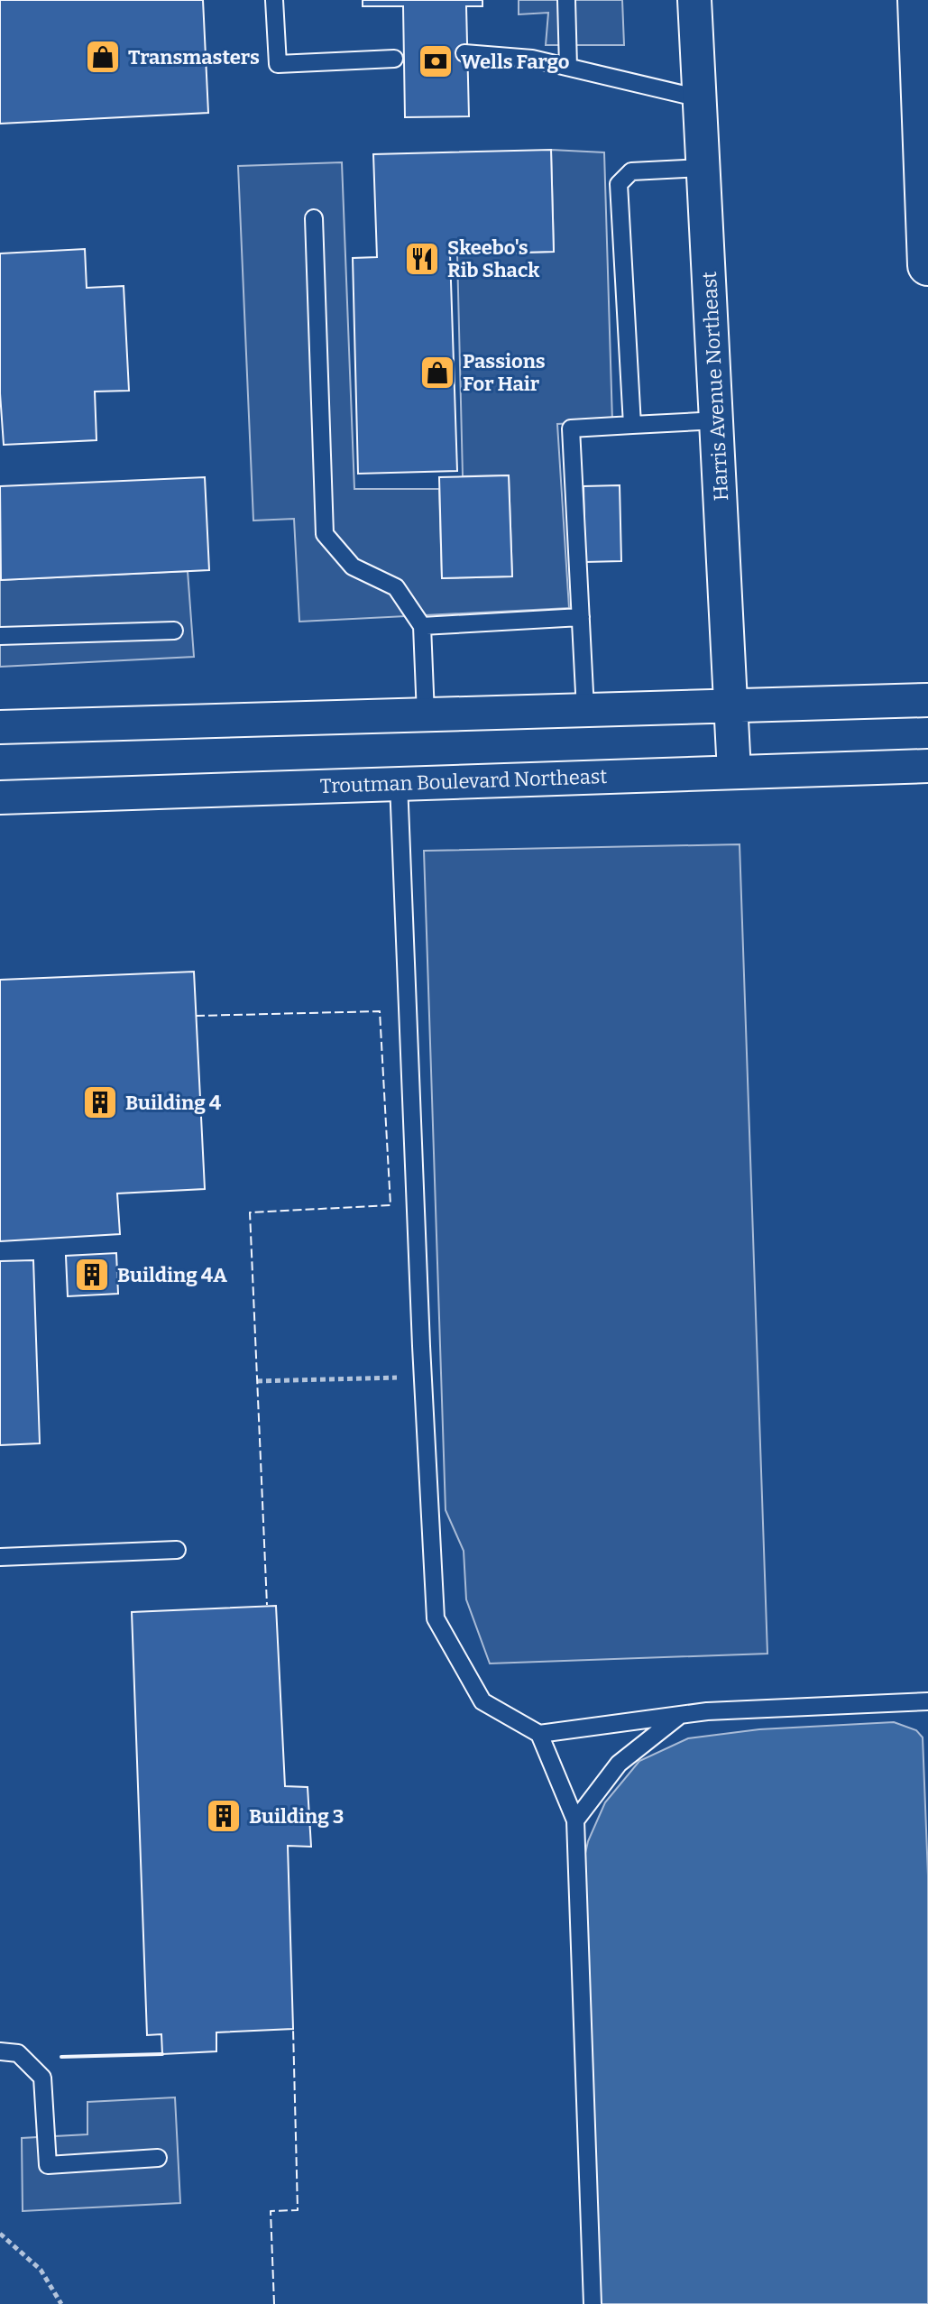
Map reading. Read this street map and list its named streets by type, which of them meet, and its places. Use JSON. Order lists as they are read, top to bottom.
{
  "streets": {
    "street": ["Harris Avenue Northeast", "Troutman Boulevard Northeast"]
  },
  "crossings": [
    ["Harris Avenue Northeast", "Troutman Boulevard Northeast"]
  ],
  "places": {
    "shop": ["Transmasters", "Passions For Hair"],
    "bank": ["Wells Fargo"],
    "restaurant": ["Skeebo's Rib Shack"],
    "building": ["Building 4", "Building 4A", "Building 3"]
  }
}
